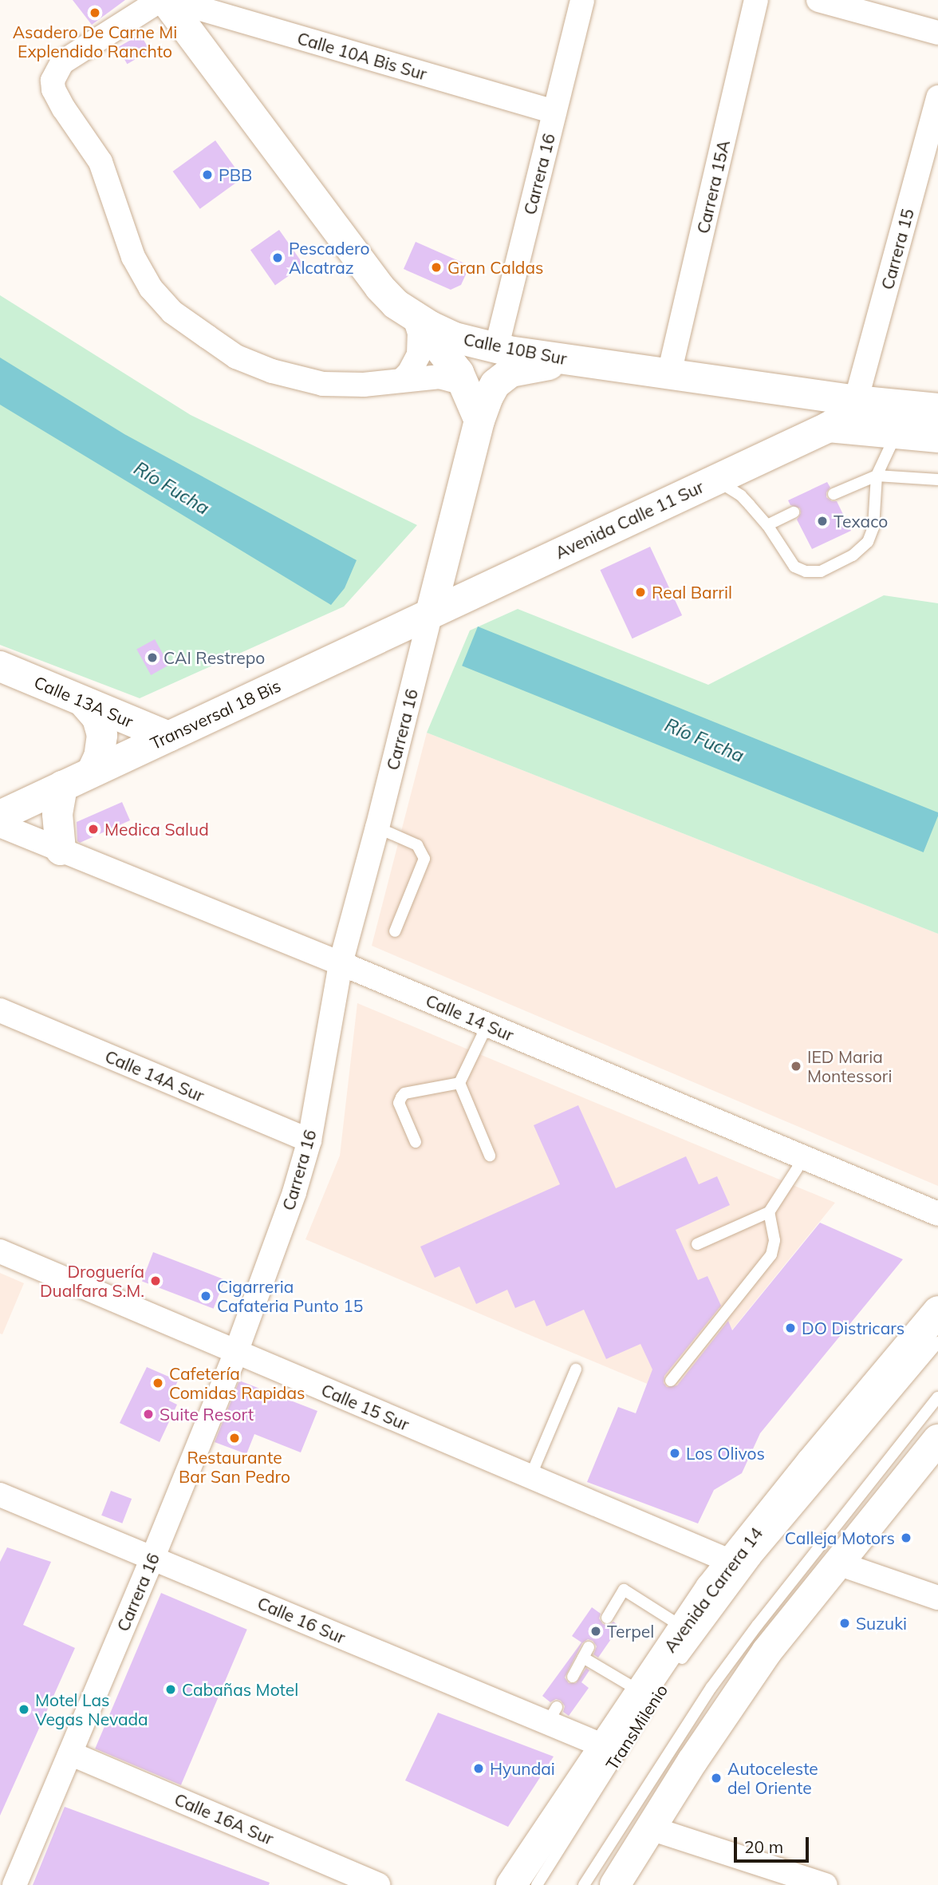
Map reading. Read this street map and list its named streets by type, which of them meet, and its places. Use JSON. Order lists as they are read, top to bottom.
{
  "streets": {
    "main road": [
      "Carrera 16",
      "Calle 10B Sur",
      "Avenida Calle 11 Sur",
      "Calle 13A Sur",
      "Transversal 18 Bis",
      "Avenida Carrera 14"
    ],
    "street": [
      "Calle 10A Bis Sur",
      "Carrera 15A",
      "Carrera 15",
      "Calle 14 Sur",
      "Calle 14A Sur",
      "Calle 15 Sur",
      "Calle 16 Sur",
      "Calle 16A Sur"
    ],
    "lane": ["TransMilenio"]
  },
  "crossings": [
    ["Calle 10A Bis Sur", "Carrera 16"],
    ["Carrera 16", "Calle 10B Sur"],
    ["Carrera 16", "Avenida Calle 11 Sur"],
    ["Carrera 16", "Transversal 18 Bis"],
    ["Carrera 16", "Calle 14 Sur"],
    ["Carrera 16", "Calle 14A Sur"],
    ["Carrera 16", "Calle 15 Sur"],
    ["Carrera 16", "Calle 16 Sur"],
    ["Carrera 16", "Calle 16A Sur"],
    ["Carrera 15A", "Calle 10B Sur"],
    ["Carrera 15", "Calle 10B Sur"],
    ["Carrera 15", "Avenida Calle 11 Sur"],
    ["Calle 10B Sur", "Avenida Calle 11 Sur"],
    ["Avenida Calle 11 Sur", "Transversal 18 Bis"],
    ["Calle 13A Sur", "Transversal 18 Bis"],
    ["Calle 15 Sur", "Avenida Carrera 14"],
    ["Avenida Carrera 14", "Calle 16 Sur"],
    ["Avenida Carrera 14", "TransMilenio"]
  ],
  "water": ["Río Fucha"],
  "places": [
    "Asadero De Carne Mi Explendido Ranchto",
    "PBB",
    "Pescadero Alcatraz",
    "Gran Caldas",
    "Texaco",
    "Real Barril",
    "CAI Restrepo",
    "Medica Salud",
    "IED Maria Montessori",
    "Droguería Dualfara S.M.",
    "Cigarreria Cafateria Punto 15",
    "DO Districars",
    "Cafetería Comidas Rapidas",
    "Suite Resort",
    "Restaurante Bar San Pedro",
    "Los Olivos",
    "Calleja Motors",
    "Suzuki",
    "Terpel",
    "Cabañas Motel",
    "Motel Las Vegas Nevada",
    "Hyundai",
    "Autoceleste del Oriente"
  ],
  "scale_bar": "20 m"
}
